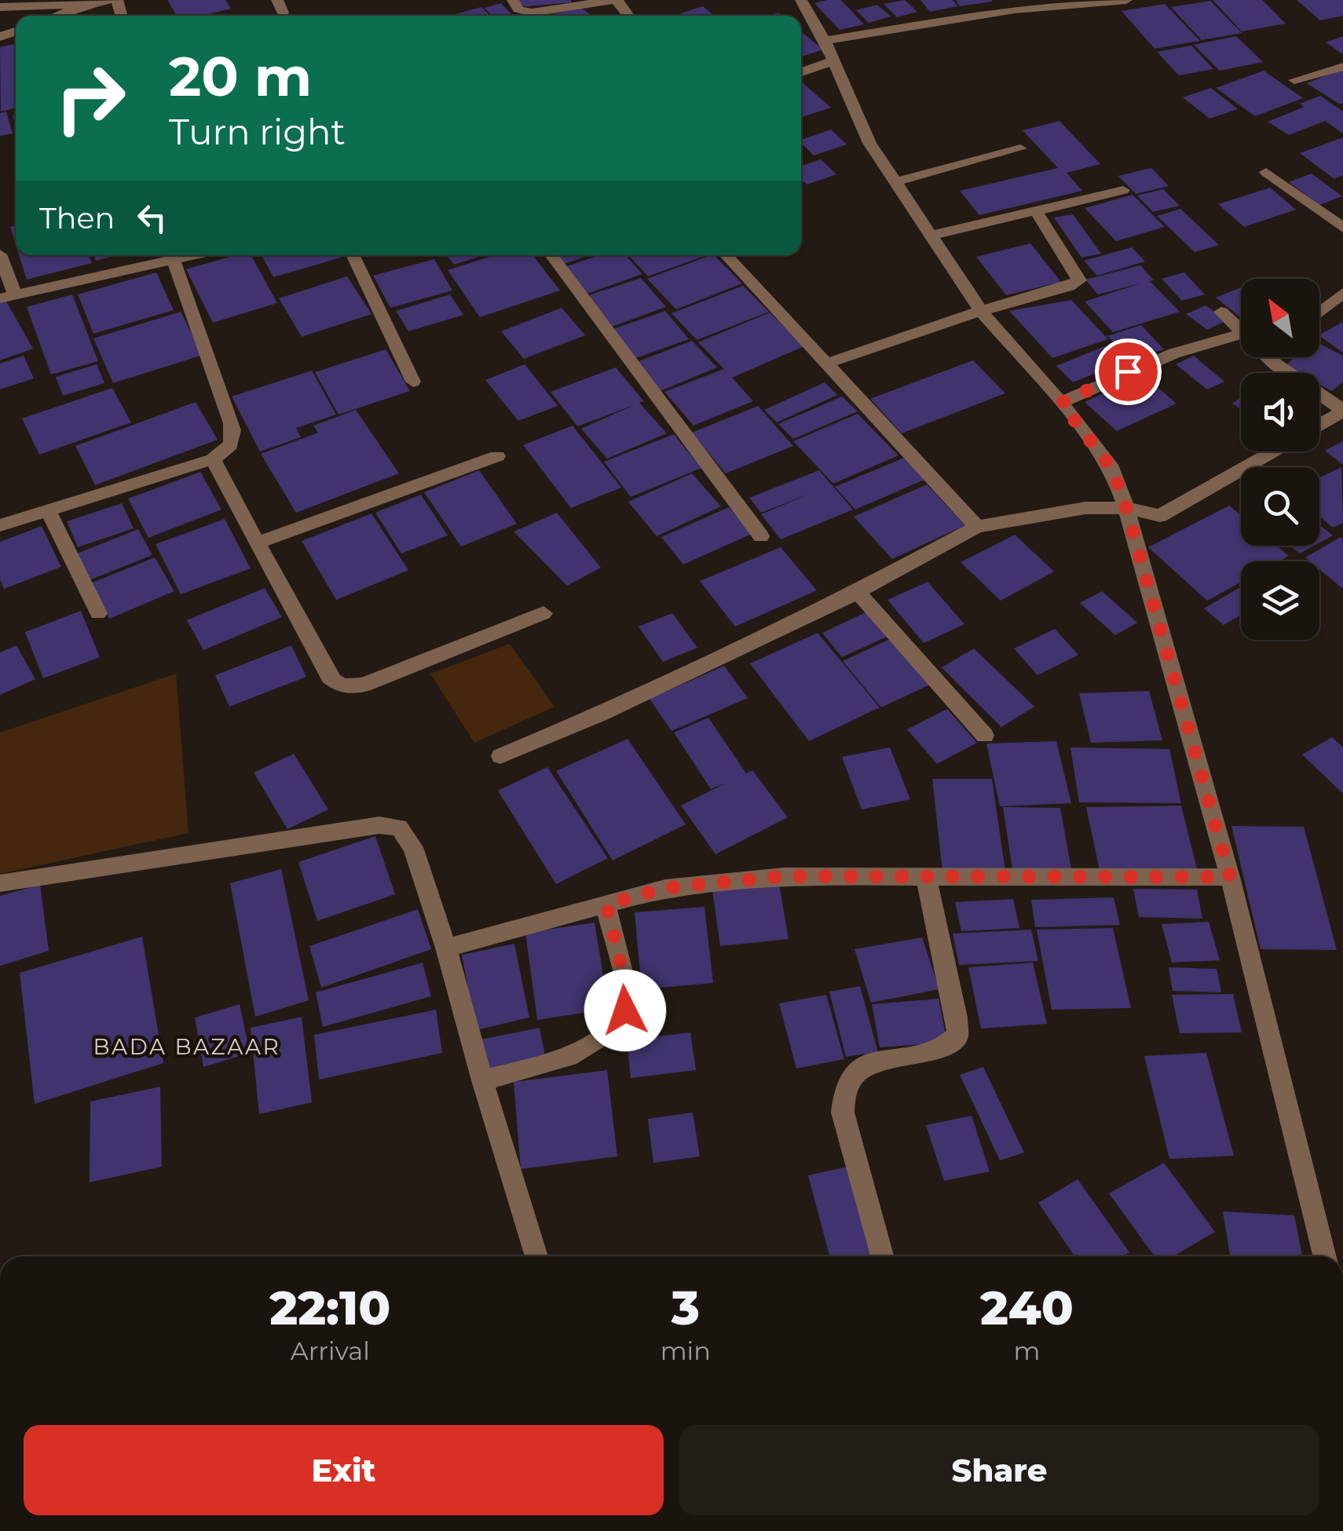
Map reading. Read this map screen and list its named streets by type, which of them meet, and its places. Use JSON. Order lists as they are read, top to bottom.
{
  "districts": ["BADA BAZAAR"],
  "north": "top left",
  "page": {
    "turn": ["20 m", "Turn right"],
    "then": "Then",
    "eta": [
      "22:10",
      "Arrival",
      "3",
      "min",
      "240",
      "m"
    ],
    "buttons": ["Exit", "Share"]
  }
}
